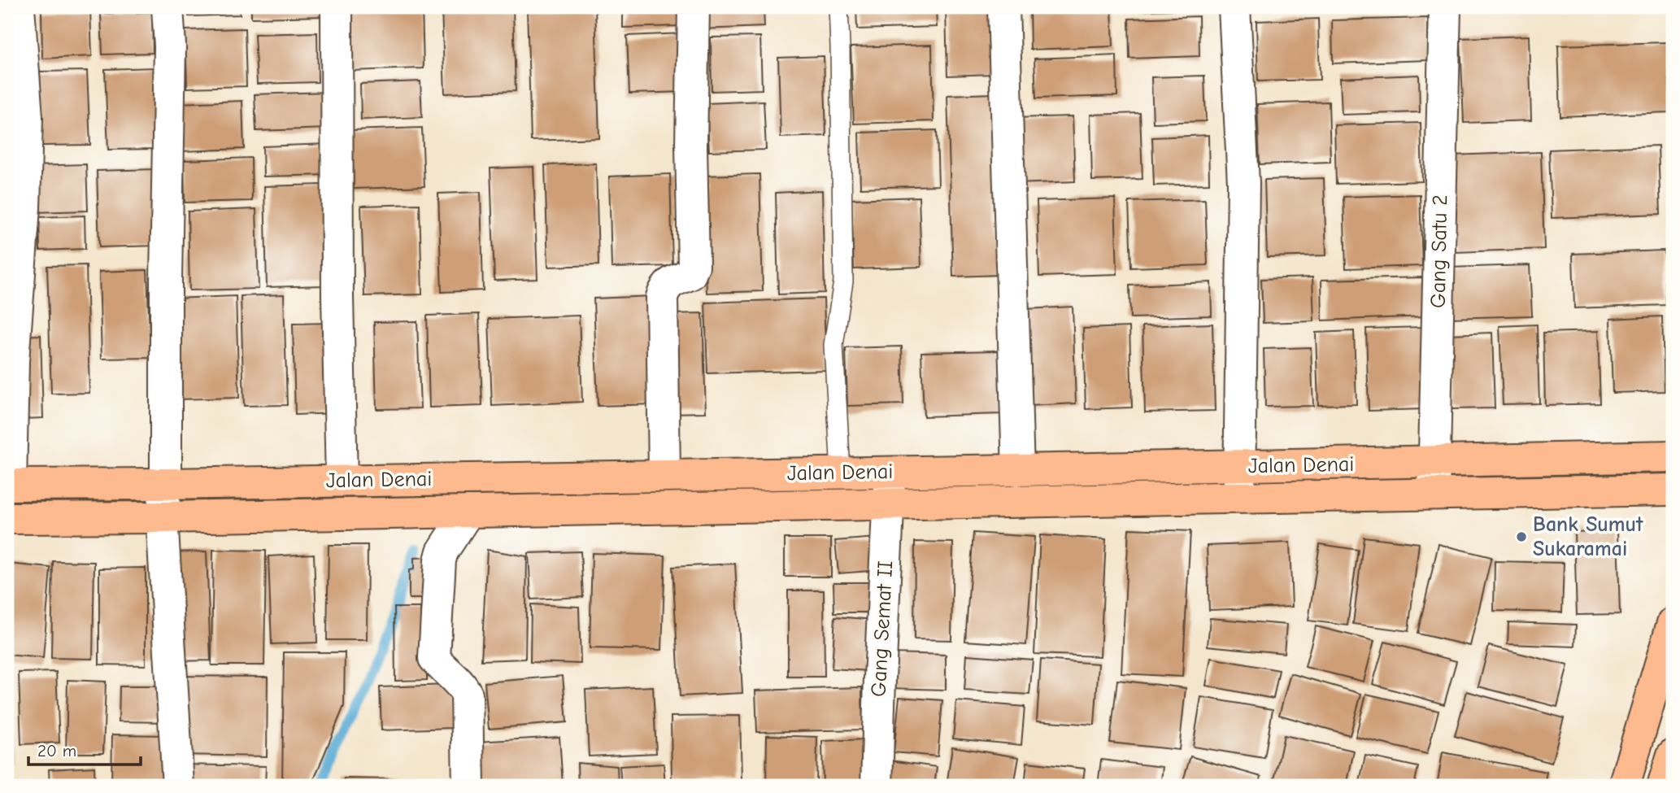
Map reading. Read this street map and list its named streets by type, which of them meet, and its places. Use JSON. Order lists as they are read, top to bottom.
{
  "streets": {
    "main road": ["Jalan Denai"],
    "street": ["Gang Satu 2", "Gang Semat II"]
  },
  "crossings": [
    ["Gang Satu 2", "Jalan Denai"],
    ["Jalan Denai", "Gang Semat II"]
  ],
  "places": ["Bank Sumut Sukaramai"],
  "scale_bar": "20 m"
}
